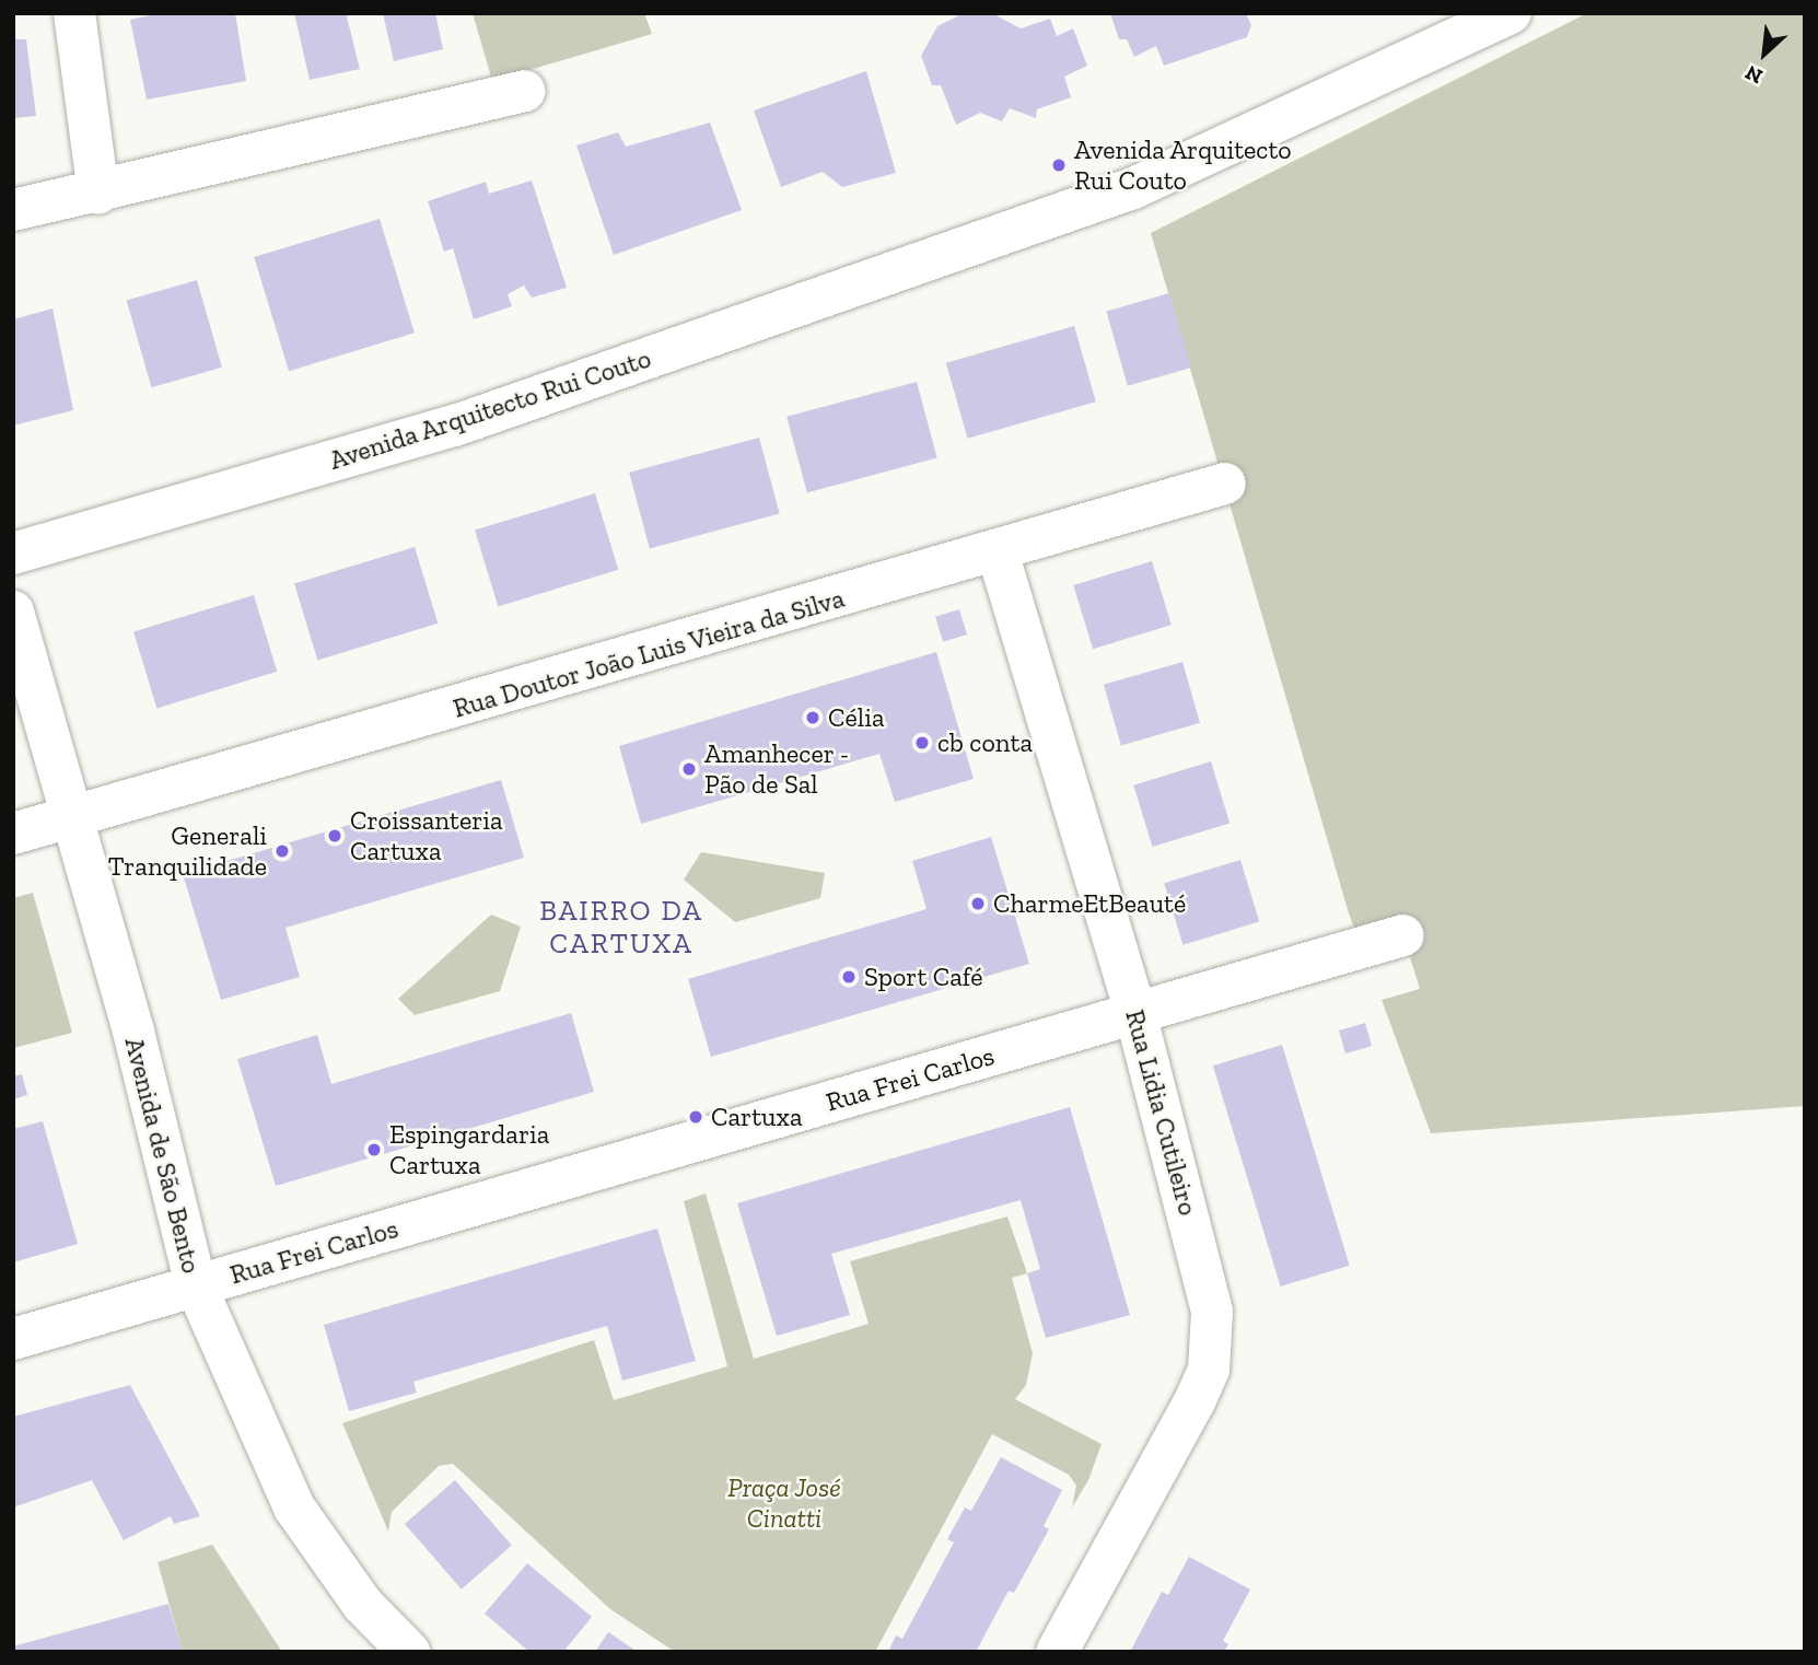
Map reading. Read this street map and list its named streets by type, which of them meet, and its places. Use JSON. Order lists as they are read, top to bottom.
{
  "streets": {
    "street": [
      "Avenida Arquitecto Rui Couto",
      "Rua Doutor João Luis Vieira da Silva",
      "Rua Frei Carlos",
      "Rua Lidia Cutileiro",
      "Avenida de São Bento"
    ]
  },
  "crossings": [
    ["Rua Doutor João Luis Vieira da Silva", "Rua Lidia Cutileiro"],
    ["Rua Doutor João Luis Vieira da Silva", "Avenida de São Bento"],
    ["Rua Frei Carlos", "Rua Lidia Cutileiro"],
    ["Rua Frei Carlos", "Avenida de São Bento"]
  ],
  "districts": ["BAIRRO DA CARTUXA"],
  "parks": ["Praça José Cinatti"],
  "places": [
    "Avenida Arquitecto Rui Couto",
    "Célia",
    "cb conta",
    "Amanhecer - Pão de Sal",
    "Croissanteria Cartuxa",
    "Generali Tranquilidade",
    "CharmeEtBeauté",
    "Sport Café",
    "Cartuxa",
    "Espingardaria Cartuxa"
  ],
  "north": "bottom left"
}
